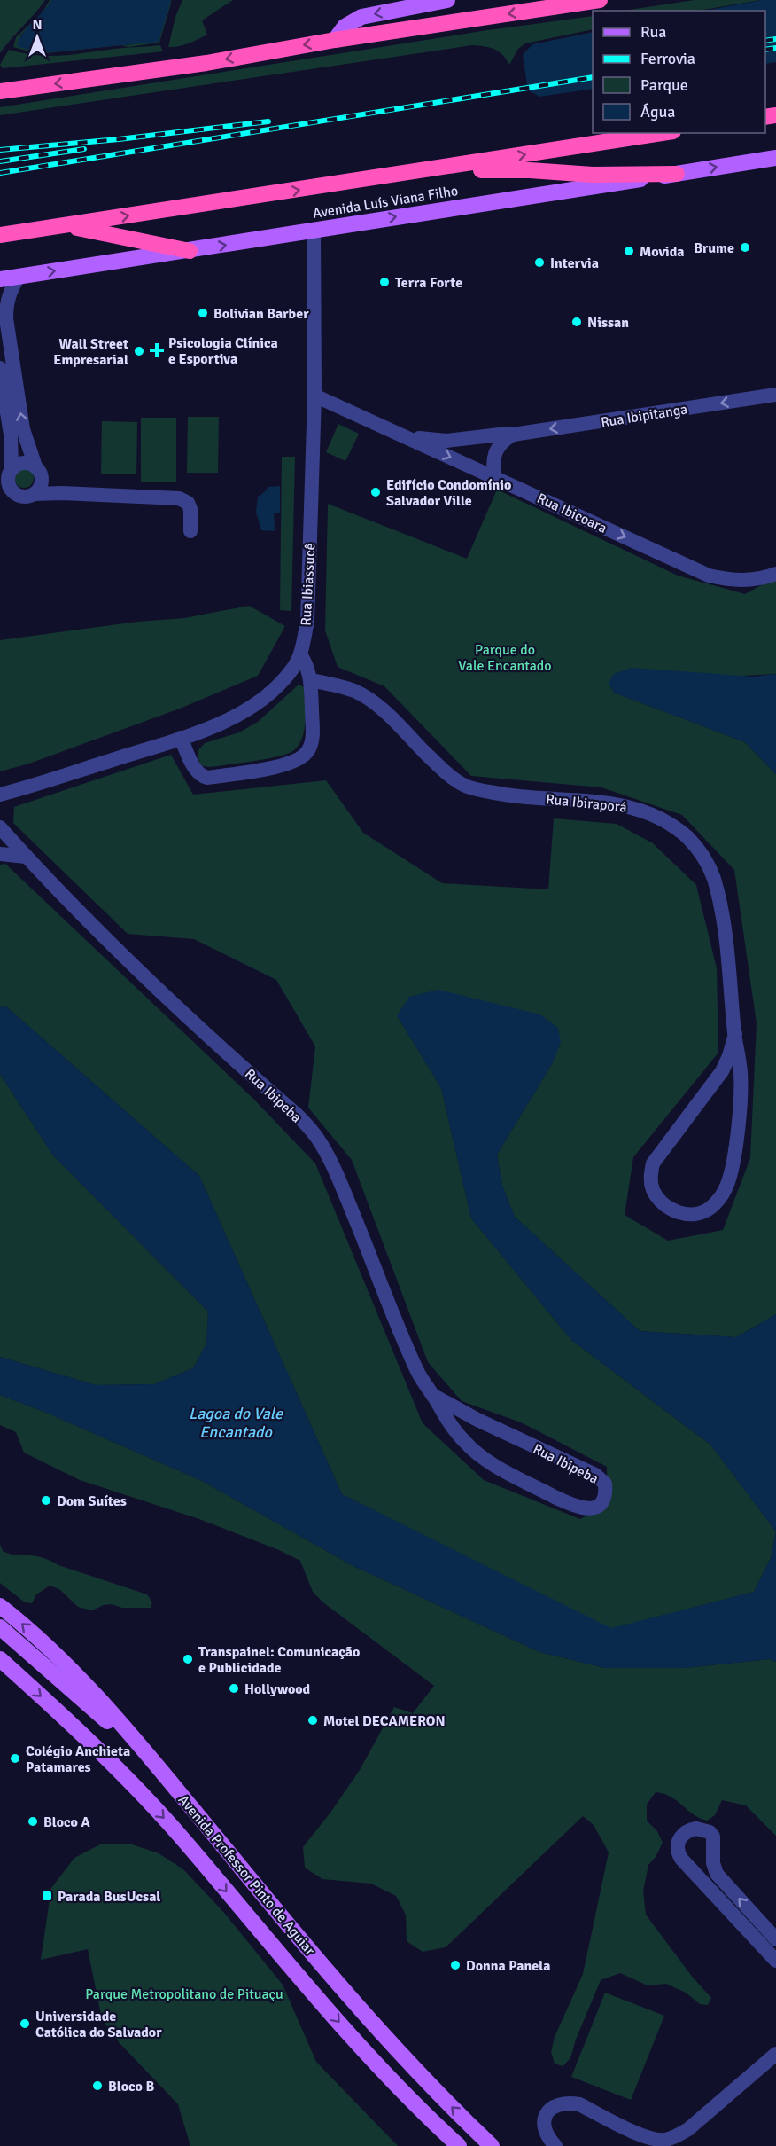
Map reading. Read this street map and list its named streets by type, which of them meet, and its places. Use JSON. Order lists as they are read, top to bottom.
{
  "streets": {
    "highway": ["Avenida Luís Viana Filho"],
    "main road": ["Avenida Professor Pinto de Aguiar"],
    "street": [
      "Rua Ibipitanga",
      "Rua Ibicoara",
      "Rua Ibiassucê",
      "Rua Ibiraporá",
      "Rua Ibipeba"
    ]
  },
  "crossings": [
    ["Avenida Luís Viana Filho", "Rua Ibiassucê"],
    ["Rua Ibipitanga", "Rua Ibicoara"],
    ["Rua Ibicoara", "Rua Ibiassucê"]
  ],
  "one_way": ["Rua Ibipitanga", "Rua Ibicoara"],
  "water": ["Lagoa do Vale Encantado"],
  "parks": ["Parque do Vale Encantado", "Parque Metropolitano de Pituaçu"],
  "places": {
    "other": [
      "Brume",
      "Movida",
      "Intervia",
      "Terra Forte",
      "Bolivian Barber",
      "Nissan",
      "Wall Street Empresarial",
      "Edifício Condomínio Salvador Ville",
      "Dom Suítes",
      "Transpainel: Comunicação e Publicidade",
      "Hollywood",
      "Motel DECAMERON",
      "Colégio Anchieta Patamares",
      "Bloco A",
      "Donna Panela",
      "Universidade Católica do Salvador",
      "Bloco B"
    ],
    "health": ["Psicologia Clínica e Esportiva"],
    "transit": ["Parada BusUcsal"]
  },
  "legend": [
    "Rua",
    "Ferrovia",
    "Parque",
    "Água"
  ],
  "north": "top"
}
